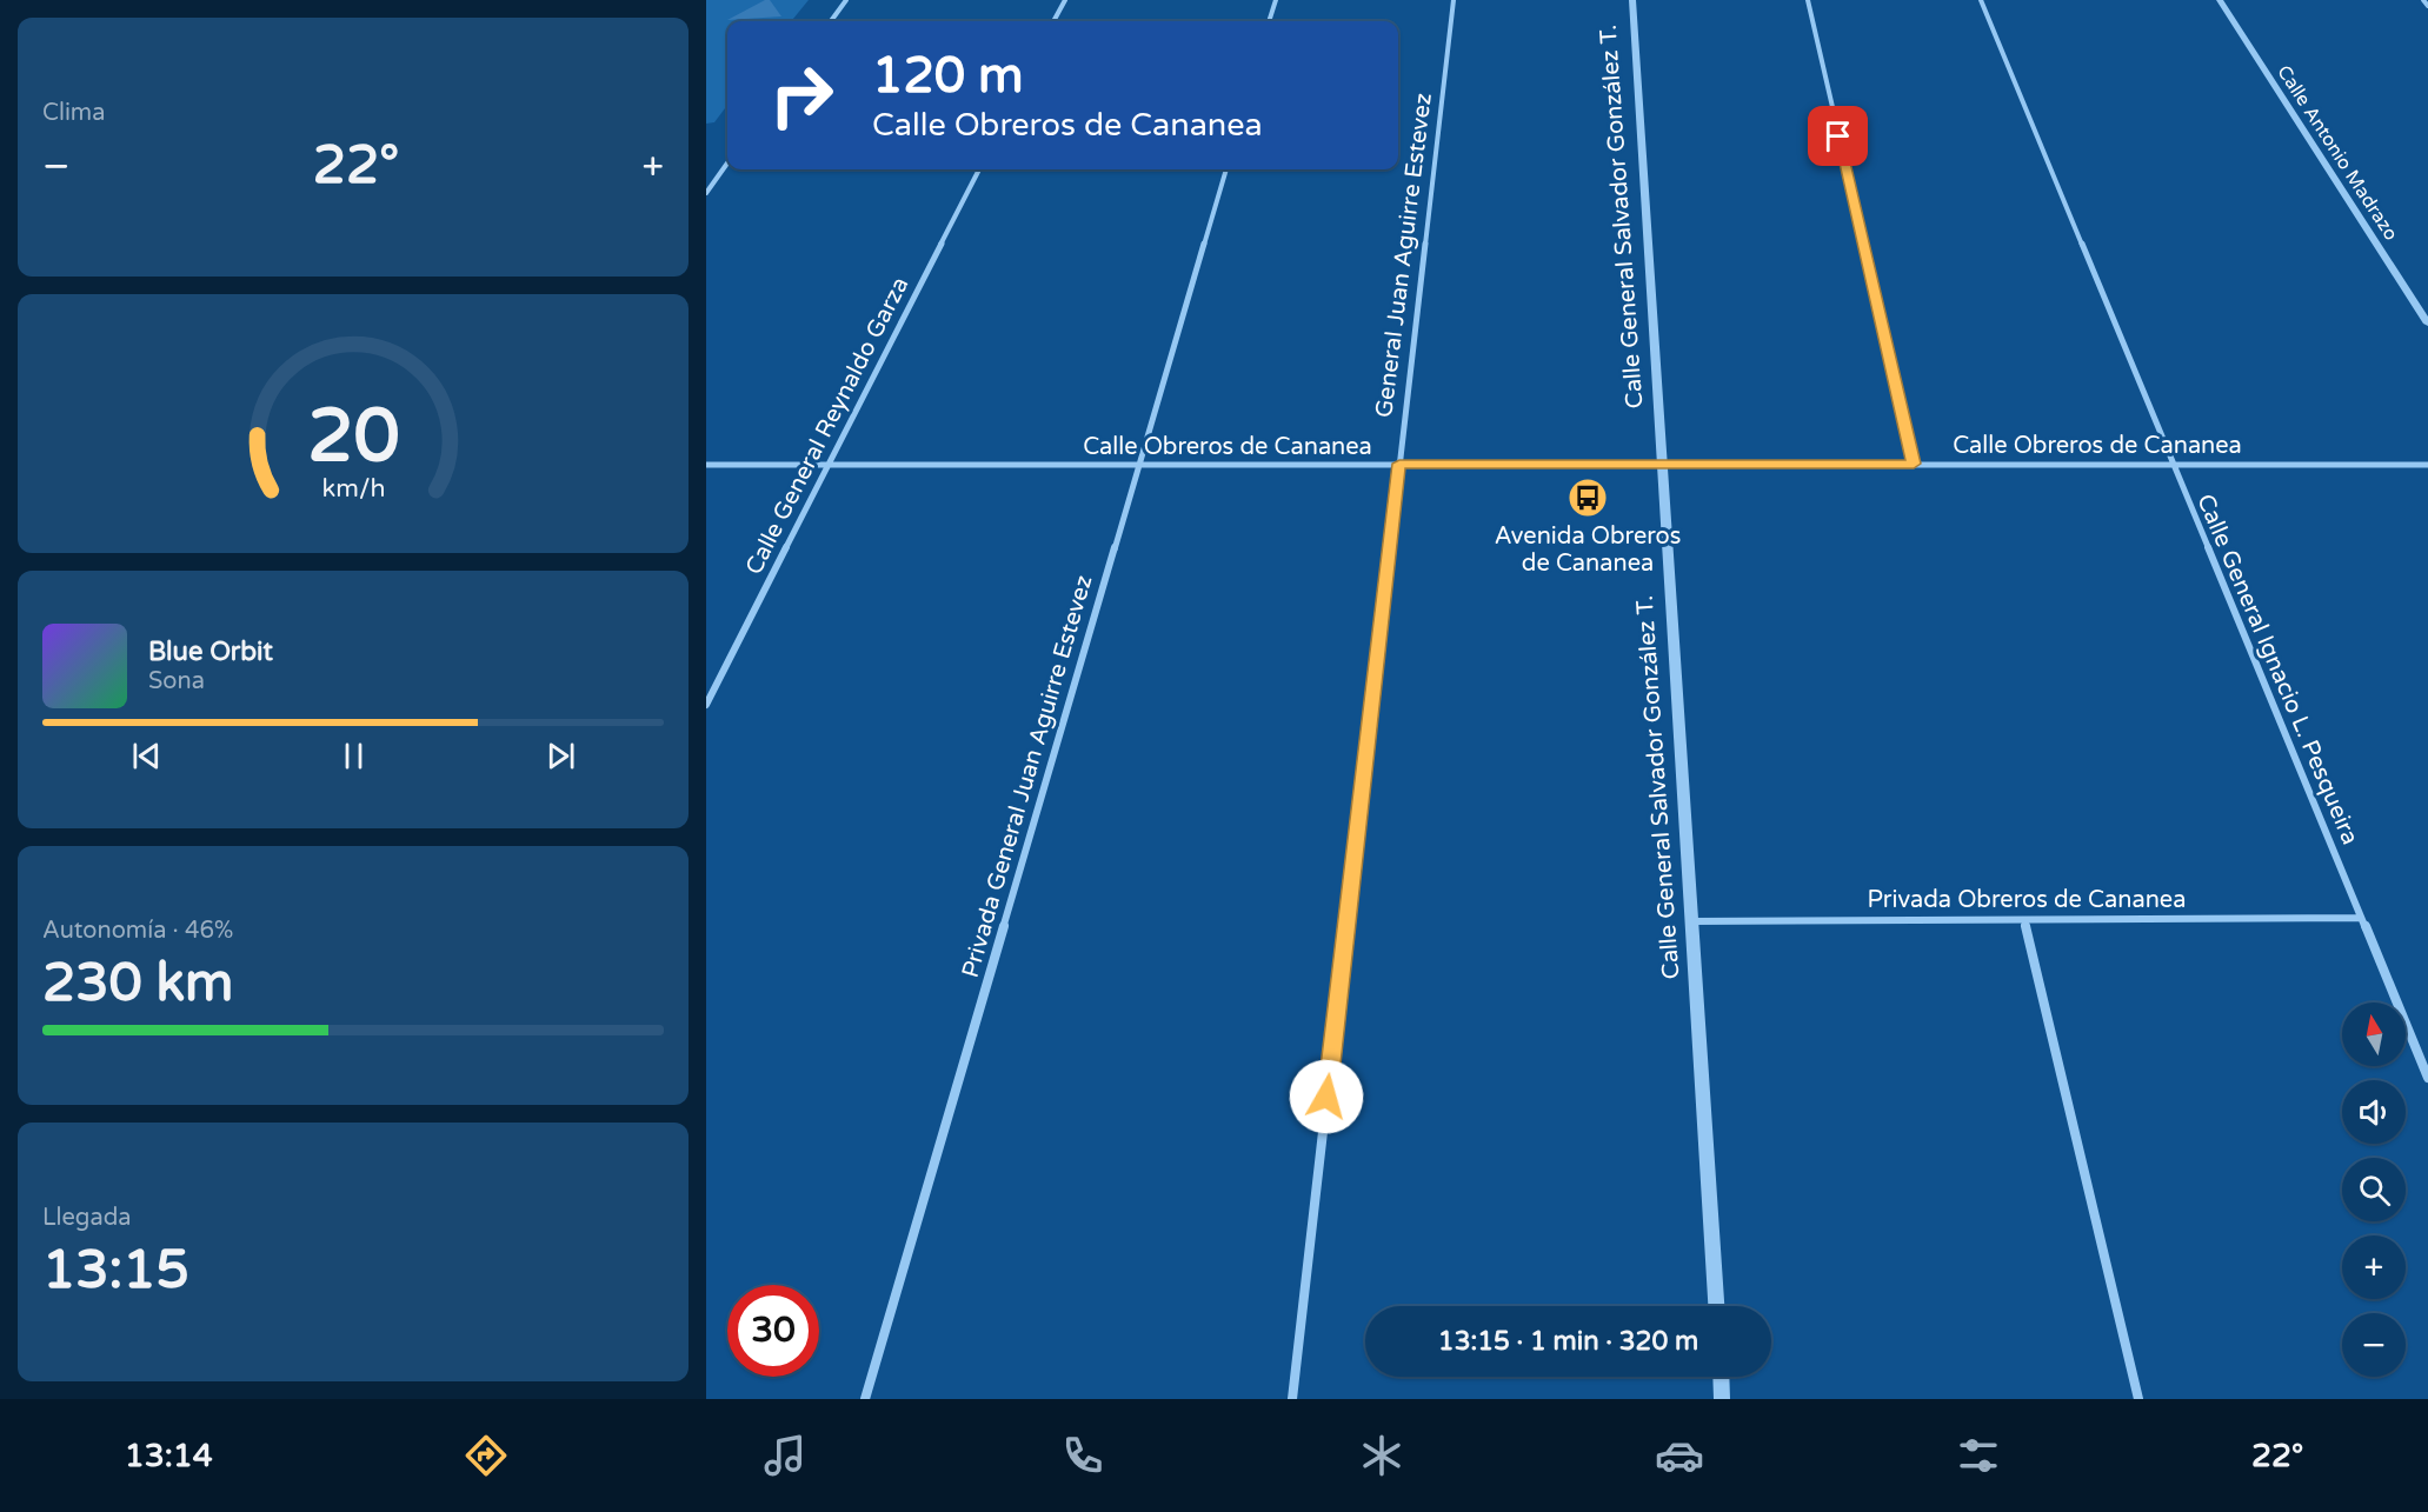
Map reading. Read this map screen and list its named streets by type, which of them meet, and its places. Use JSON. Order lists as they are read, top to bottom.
{
  "streets": {
    "street": [
      "Calle Antonio Madrazo",
      "Calle General Salvador González T.",
      "General Juan Aguirre Estevez",
      "Calle General Reynaldo Garza",
      "Calle Obreros de Cananea",
      "Calle General Ignacio L. Pesqueira",
      "Privada General Juan Aguirre Estevez",
      "Privada Obreros de Cananea"
    ]
  },
  "crossings": [
    ["Calle General Salvador González T.", "Calle Obreros de Cananea"],
    ["Calle General Salvador González T.", "Privada Obreros de Cananea"],
    ["General Juan Aguirre Estevez", "Calle Obreros de Cananea"],
    ["Calle General Reynaldo Garza", "Calle Obreros de Cananea"],
    ["Calle Obreros de Cananea", "Calle General Ignacio L. Pesqueira"],
    ["Calle Obreros de Cananea", "Privada General Juan Aguirre Estevez"],
    ["Calle General Ignacio L. Pesqueira", "Privada Obreros de Cananea"]
  ],
  "places": {
    "bus stop": ["Avenida Obreros de Cananea"]
  },
  "north": "top",
  "page": {
    "tile": [
      "Clima",
      ["Autonomía · 46%", "230 km"],
      ["Llegada", "13:15"]
    ],
    "turn": ["120 m", "Calle Obreros de Cananea"],
    "heat": ["−", "22°", "+"],
    "song": ["Blue Orbit", "Sona"],
    "map_buttons": ["+", "−"],
    "limit": "30",
    "trip": "13:15 · 1 min · 320 m",
    "tabs": ["13:14", "22°"],
    "gauge": ["20", "km/h"]
  }
}
